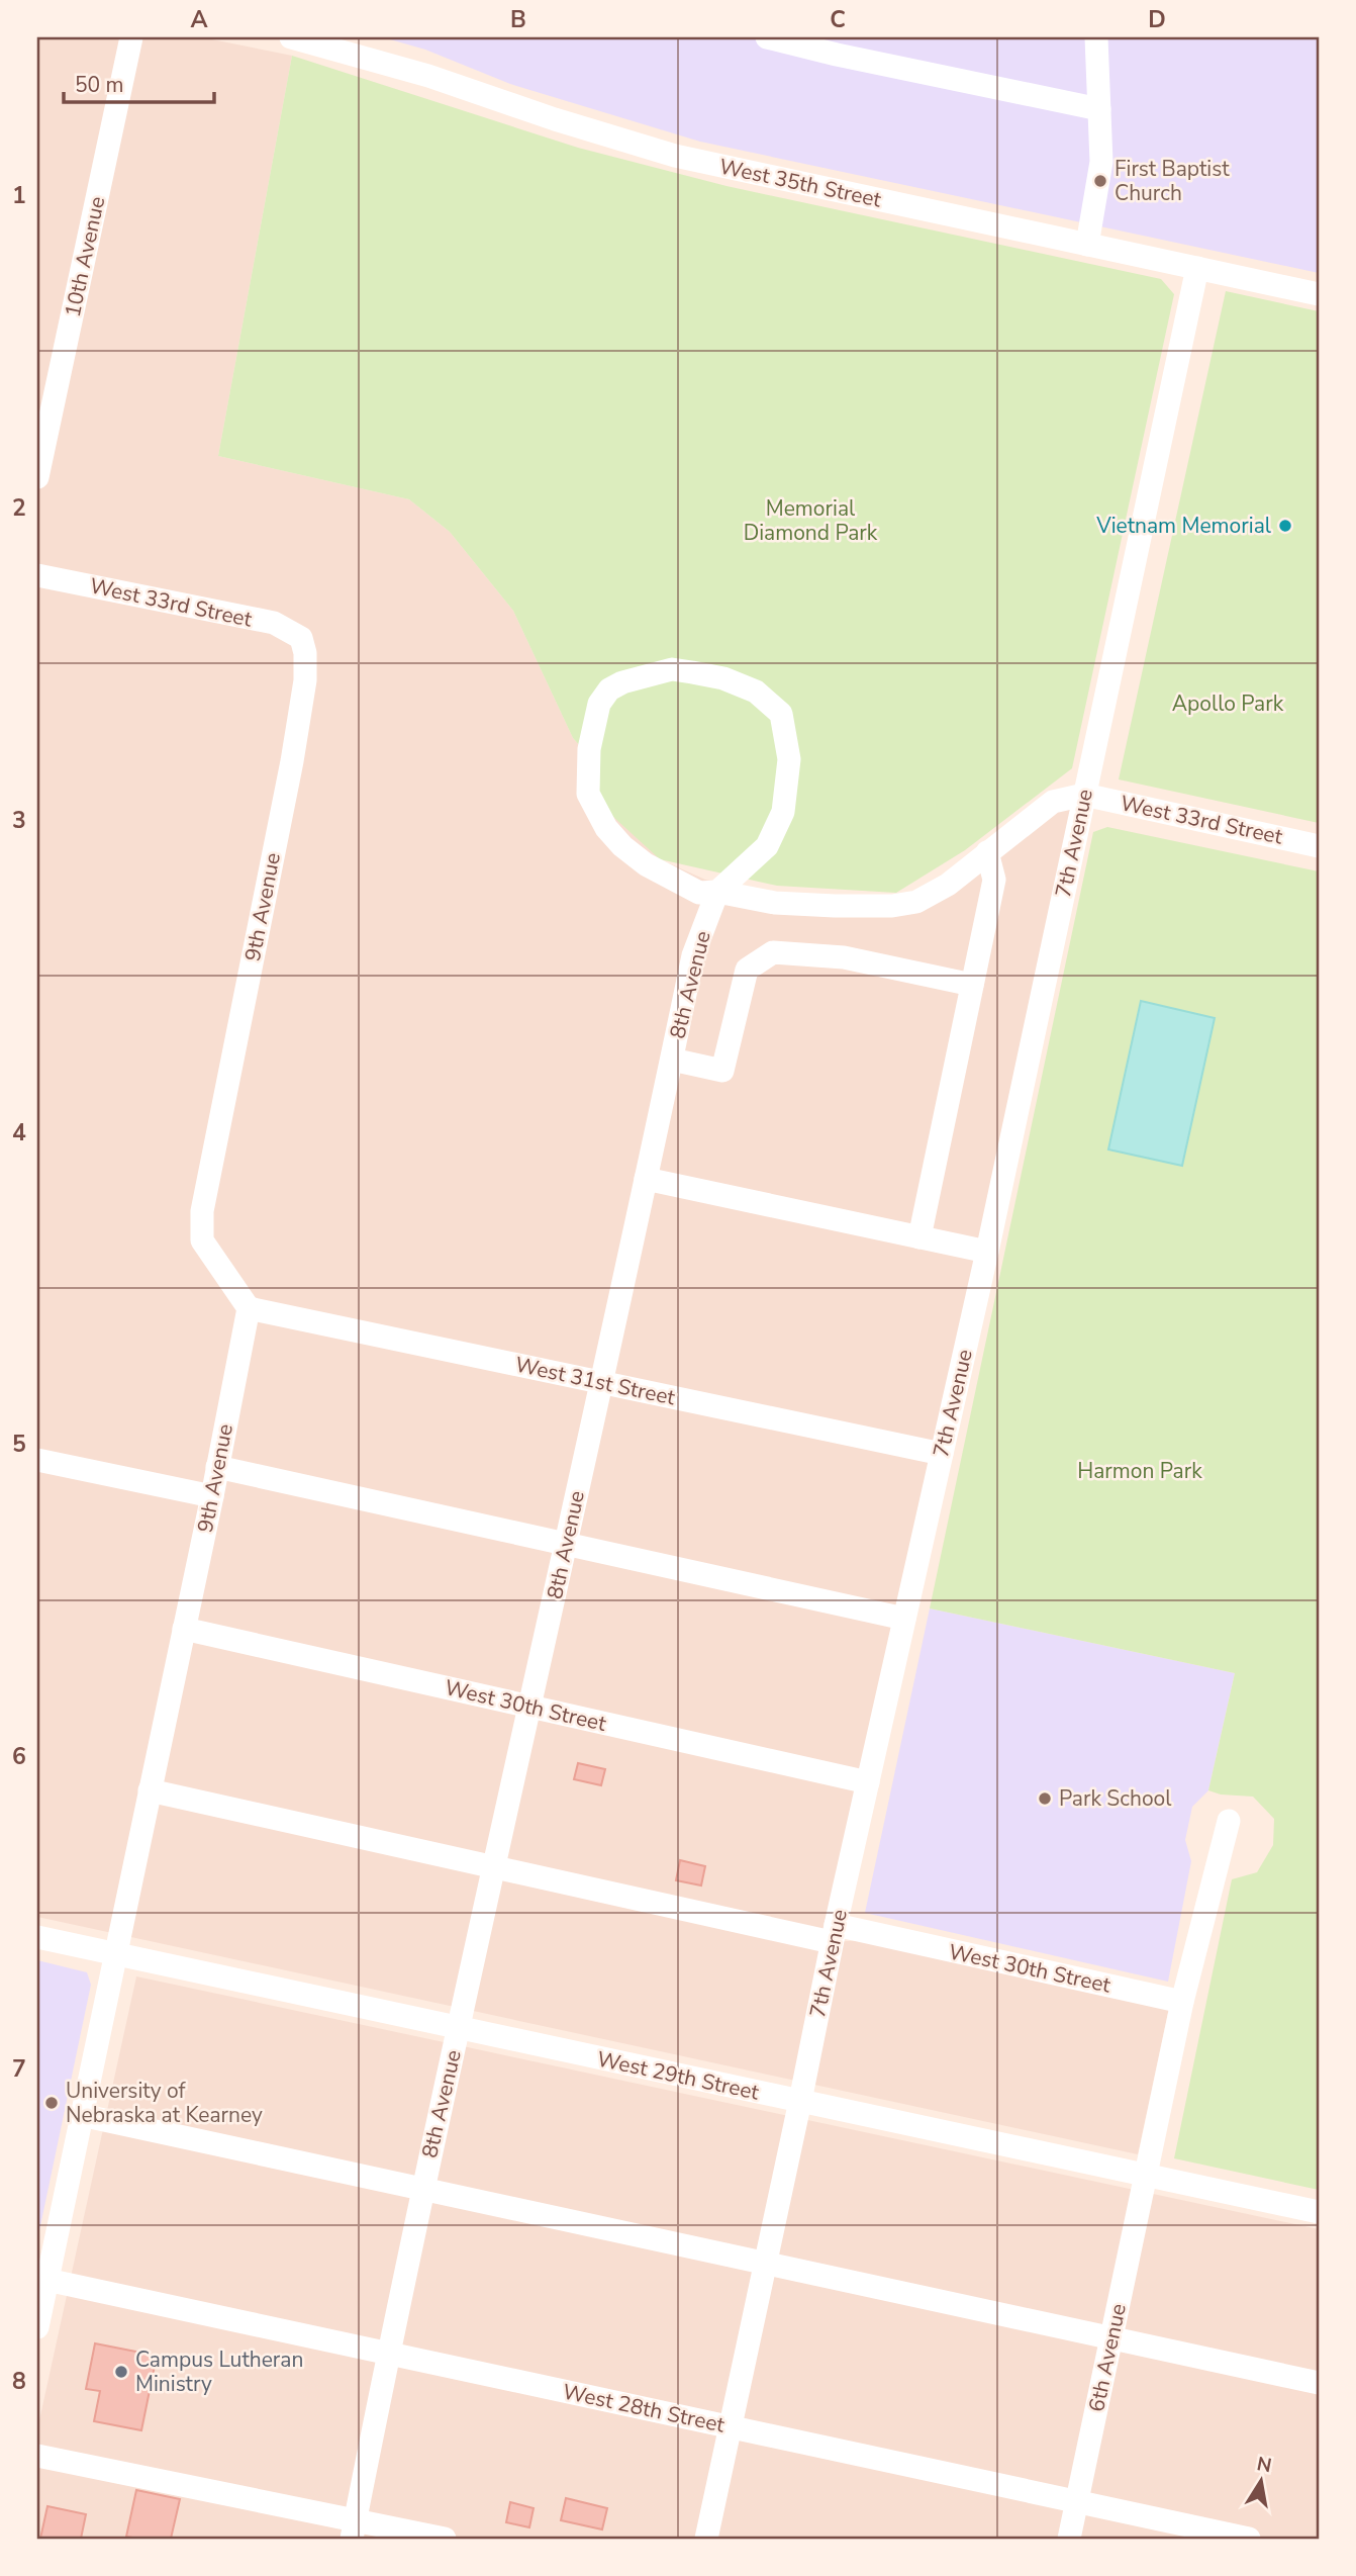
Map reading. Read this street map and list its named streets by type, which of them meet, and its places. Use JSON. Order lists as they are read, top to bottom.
{
  "streets": {
    "street": [
      "West 35th Street",
      "10th Avenue",
      "West 33rd Street",
      "7th Avenue",
      "9th Avenue",
      "8th Avenue",
      "West 31st Street",
      "West 30th Street",
      "West 29th Street",
      "6th Avenue",
      "West 28th Street"
    ]
  },
  "crossings": [
    ["West 35th Street", "7th Avenue"],
    ["West 33rd Street", "7th Avenue"],
    ["West 33rd Street", "9th Avenue"],
    ["7th Avenue", "West 31st Street"],
    ["7th Avenue", "West 30th Street"],
    ["7th Avenue", "West 29th Street"],
    ["7th Avenue", "West 28th Street"],
    ["9th Avenue", "West 31st Street"],
    ["9th Avenue", "West 30th Street"],
    ["9th Avenue", "West 29th Street"],
    ["9th Avenue", "West 28th Street"],
    ["8th Avenue", "West 31st Street"],
    ["8th Avenue", "West 30th Street"],
    ["8th Avenue", "West 29th Street"],
    ["8th Avenue", "West 28th Street"],
    ["West 30th Street", "6th Avenue"],
    ["West 29th Street", "6th Avenue"],
    ["6th Avenue", "West 28th Street"]
  ],
  "parks": ["Memorial Diamond Park", "Apollo Park", "Harmon Park"],
  "places": [
    "First Baptist Church",
    "Vietnam Memorial",
    "Park School",
    "University of Nebraska at Kearney",
    "Campus Lutheran Ministry"
  ],
  "scale_bar": "50 m",
  "north": "top",
  "grid": {
    "columns": [
      "A",
      "B",
      "C",
      "D"
    ],
    "rows": [
      "1",
      "2",
      "3",
      "4",
      "5",
      "6",
      "7",
      "8"
    ]
  }
}
